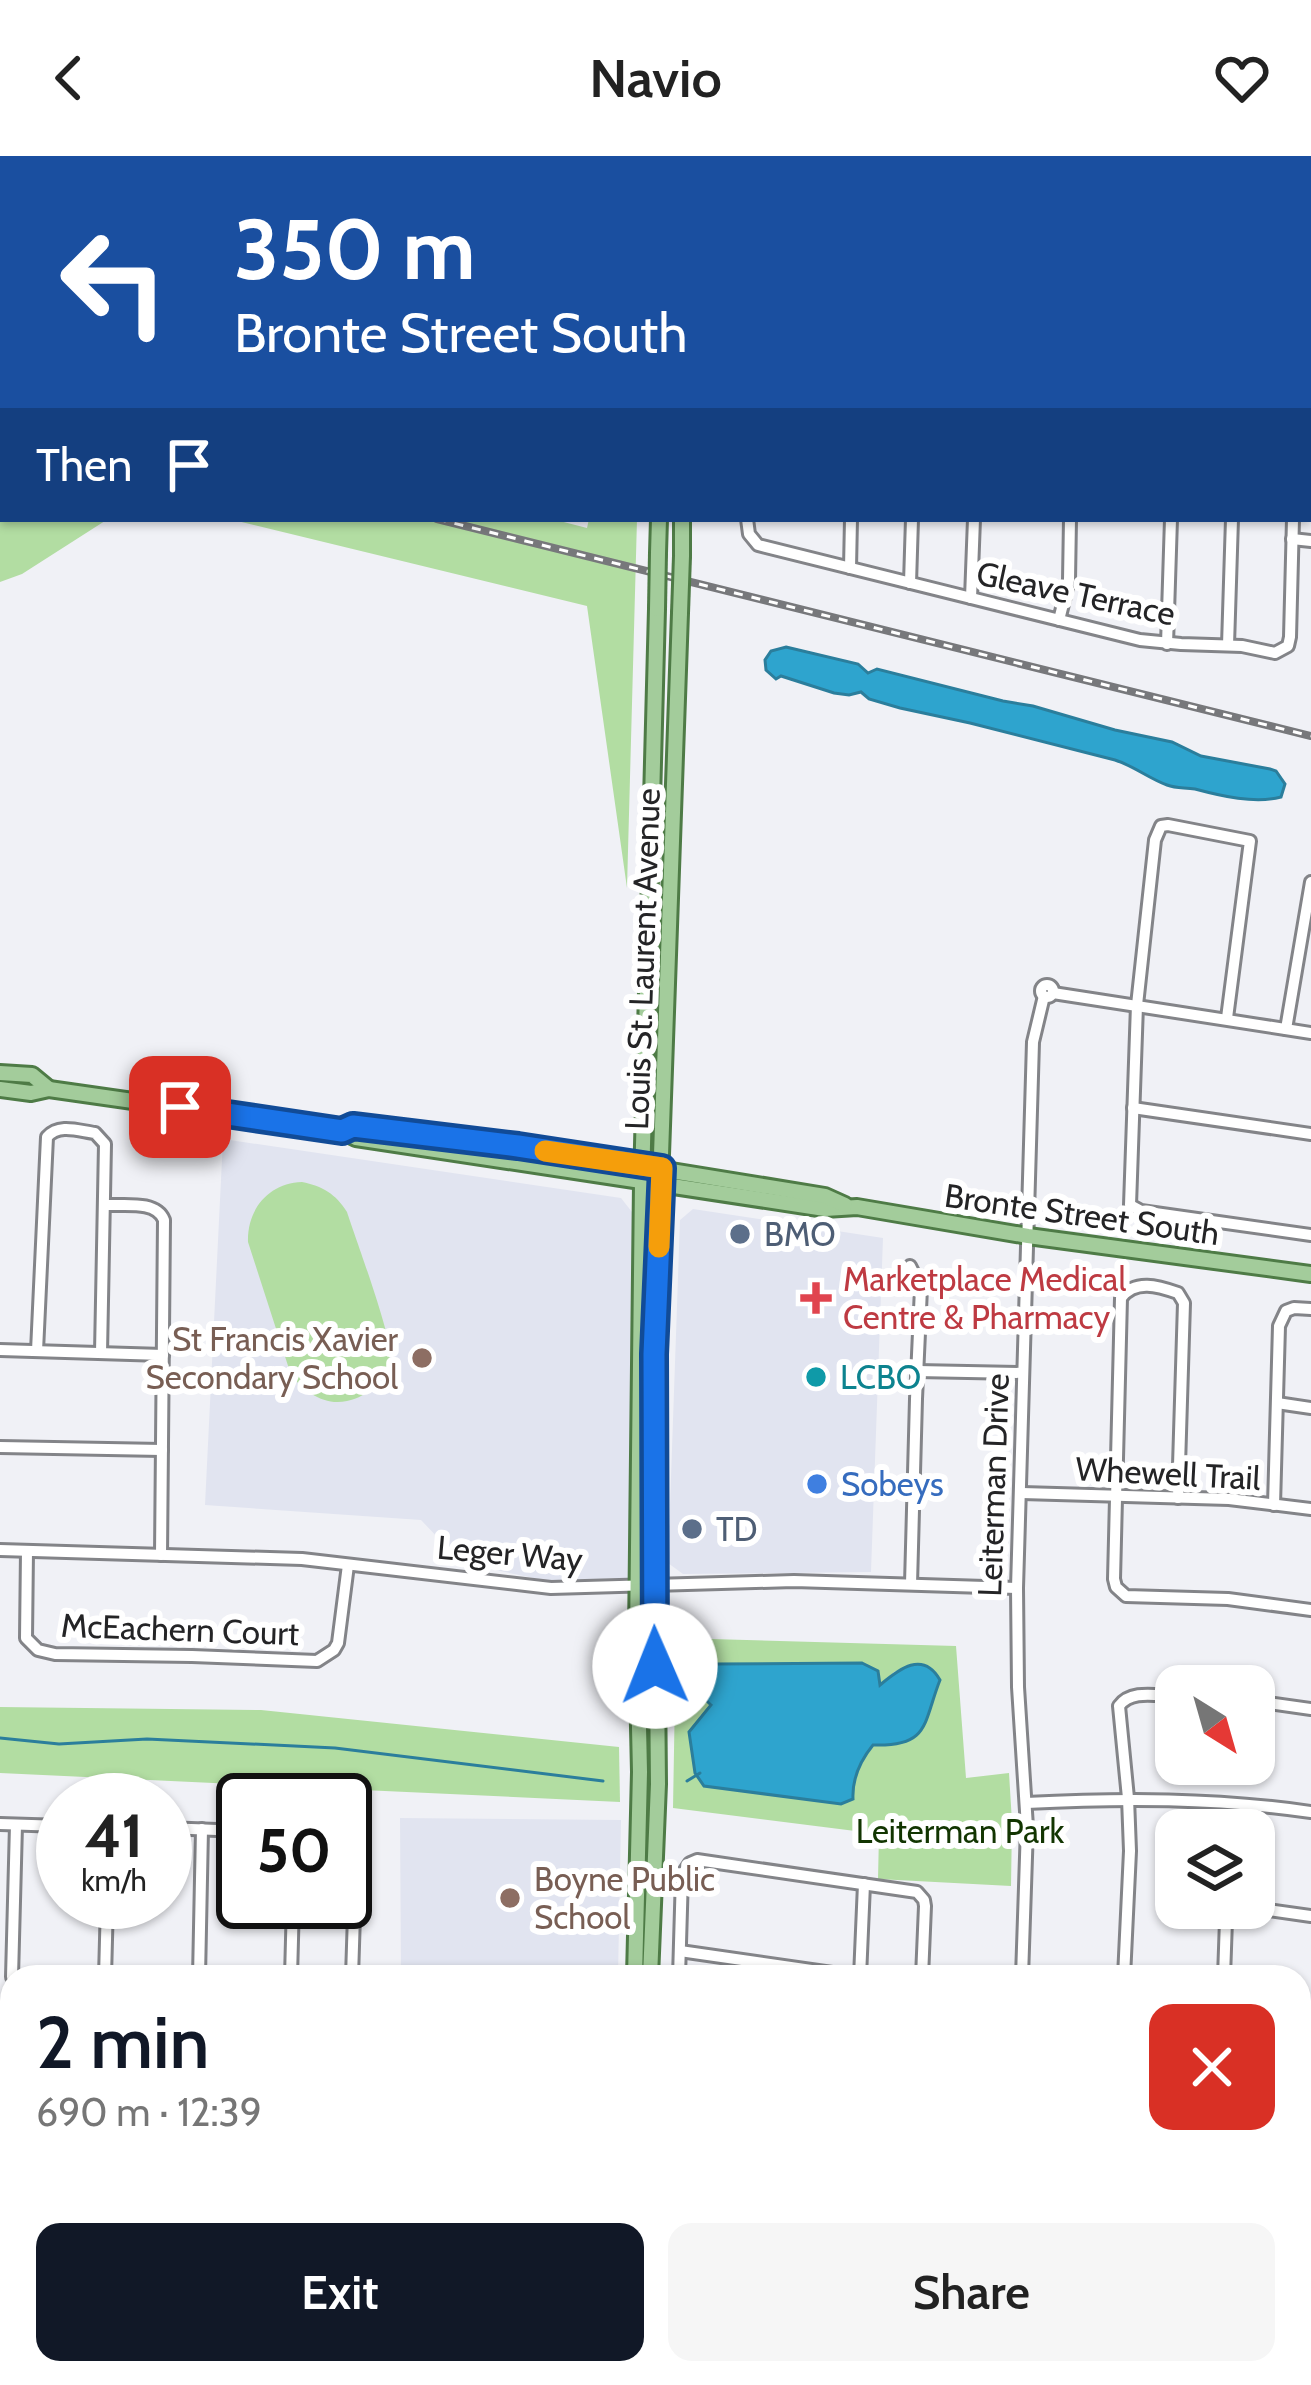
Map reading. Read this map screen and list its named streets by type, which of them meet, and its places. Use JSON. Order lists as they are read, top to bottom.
{
  "streets": {
    "main road": ["Louis St. Laurent Avenue", "Bronte Street South"],
    "street": [
      "Gleave Terrace",
      "Whewell Trail",
      "Leiterman Drive",
      "Leger Way",
      "McEachern Court"
    ]
  },
  "crossings": [
    ["Louis St. Laurent Avenue", "Bronte Street South"],
    ["Louis St. Laurent Avenue", "Leger Way"],
    ["Bronte Street South", "Leiterman Drive"],
    ["Whewell Trail", "Leiterman Drive"],
    ["Leiterman Drive", "Leger Way"],
    ["Leger Way", "McEachern Court"]
  ],
  "parks": ["Leiterman Park"],
  "places": {
    "other": [
      "BMO",
      "St Francis Xavier Secondary School",
      "LCBO",
      "Sobeys",
      "TD",
      "Boyne Public School"
    ],
    "health": ["Marketplace Medical Centre & Pharmacy"]
  },
  "north": "bottom right",
  "page": {
    "header": "Navio",
    "turn": ["350 m", "Bronte Street South"],
    "then": "Then",
    "speed": "41 km/h",
    "limit": "50",
    "heading": ["2 min", "690 m · 12:39"],
    "buttons": ["Exit", "Share"]
  }
}
